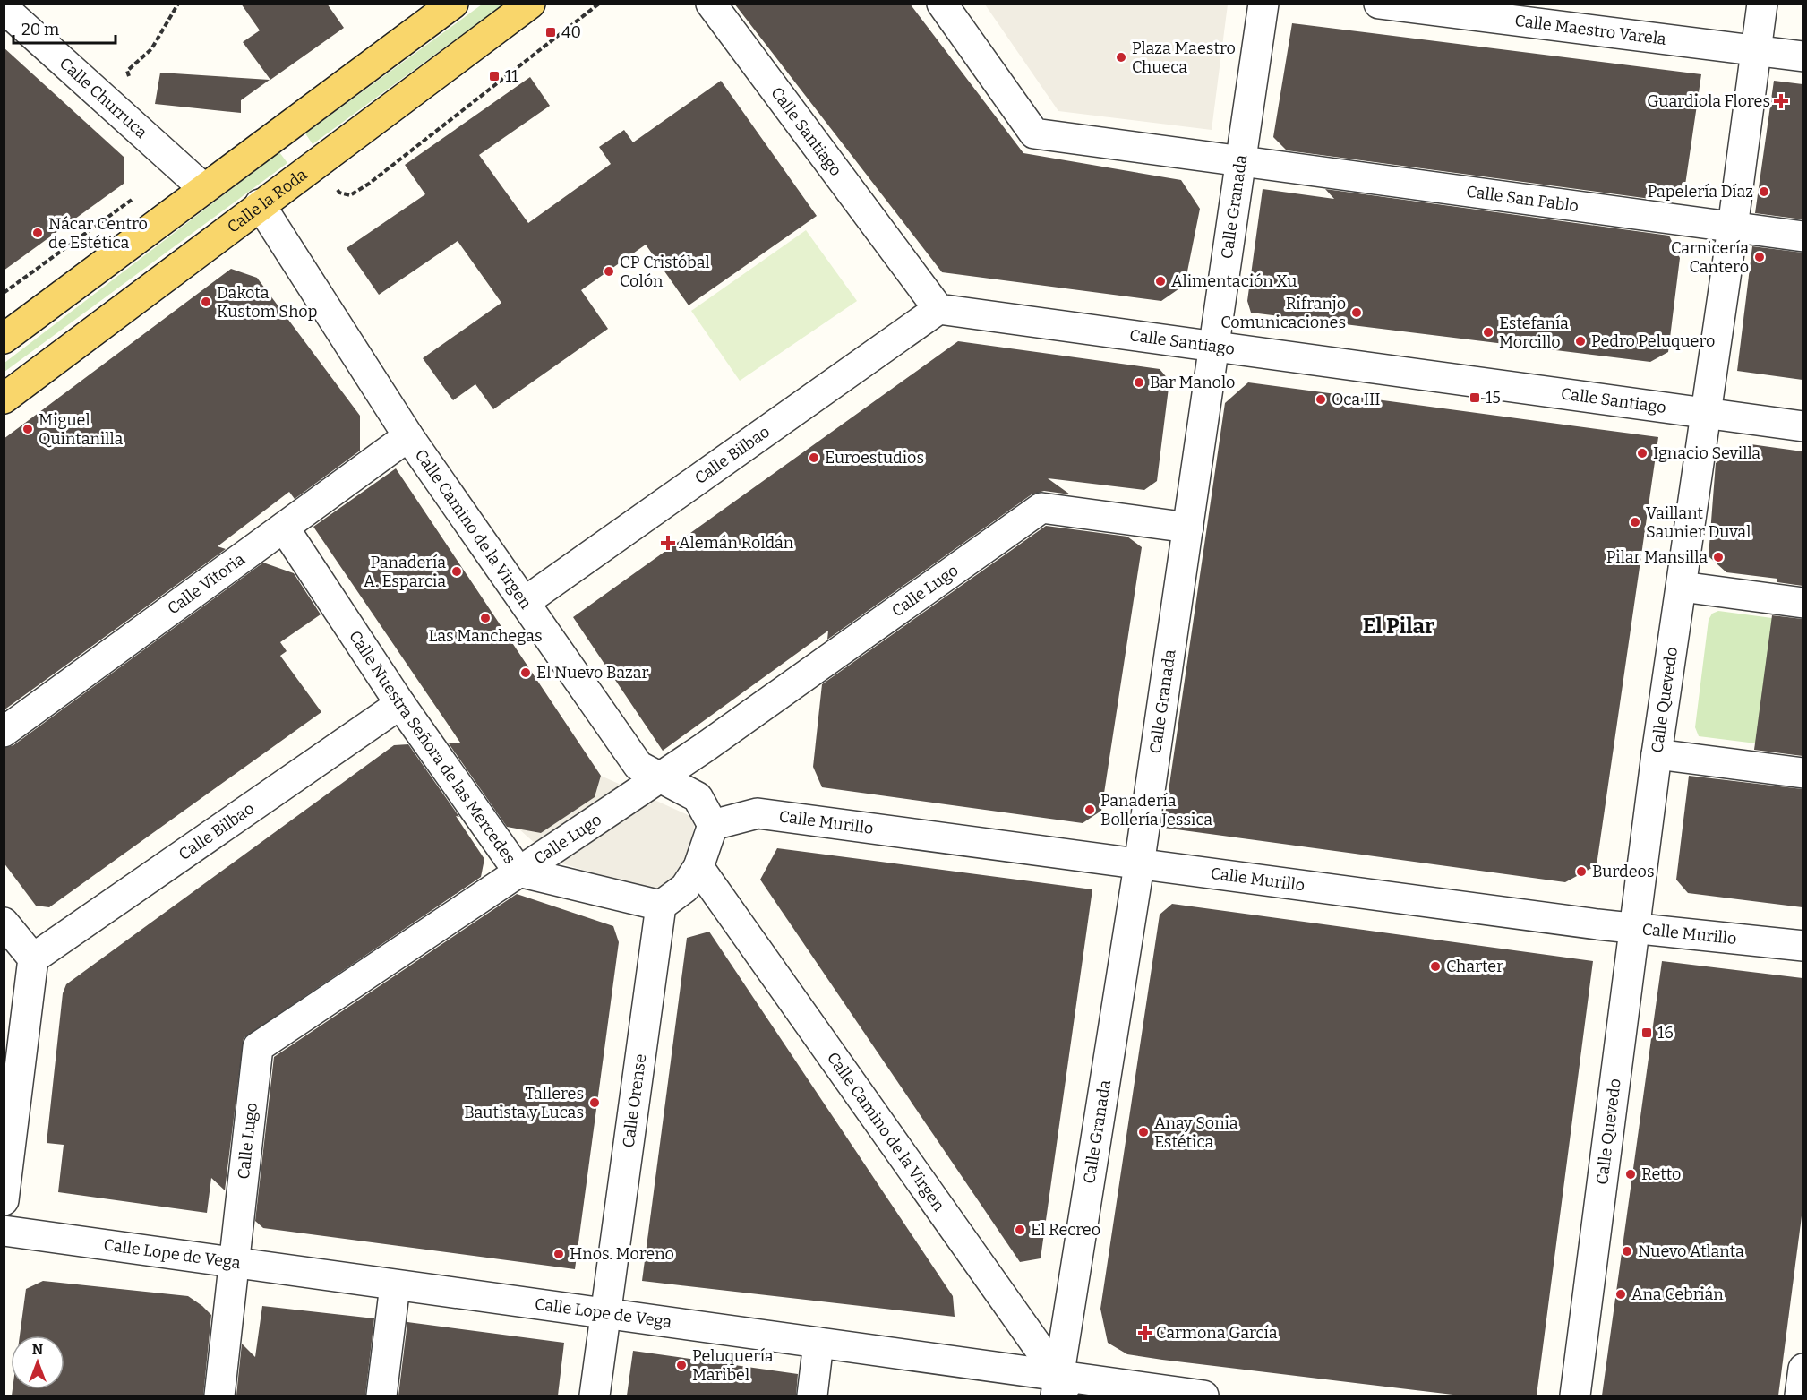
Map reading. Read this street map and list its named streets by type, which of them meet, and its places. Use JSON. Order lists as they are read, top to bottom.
{
  "streets": {
    "main road": ["Calle la Roda"],
    "street": [
      "Calle Maestro Varela",
      "Calle Churruca",
      "Calle Santiago",
      "Calle San Pablo",
      "Calle Granada",
      "Calle Bilbao",
      "Calle Camino de la Virgen",
      "Calle Vitoria",
      "Calle Lugo",
      "Calle Quevedo",
      "Calle Nuestra Señora de las Mercedes",
      "Calle Murillo",
      "Calle Orense",
      "Calle Lope de Vega"
    ]
  },
  "crossings": [
    ["Calle Maestro Varela", "Calle Quevedo"],
    ["Calle Santiago", "Calle Granada"],
    ["Calle Santiago", "Calle Bilbao"],
    ["Calle Santiago", "Calle Quevedo"],
    ["Calle la Roda", "Calle Camino de la Virgen"],
    ["Calle San Pablo", "Calle Granada"],
    ["Calle San Pablo", "Calle Quevedo"],
    ["Calle Granada", "Calle Camino de la Virgen"],
    ["Calle Granada", "Calle Lugo"],
    ["Calle Granada", "Calle Murillo"],
    ["Calle Granada", "Calle Lope de Vega"],
    ["Calle Bilbao", "Calle Camino de la Virgen"],
    ["Calle Bilbao", "Calle Nuestra Señora de las Mercedes"],
    ["Calle Camino de la Virgen", "Calle Vitoria"],
    ["Calle Camino de la Virgen", "Calle Lugo"],
    ["Calle Camino de la Virgen", "Calle Murillo"],
    ["Calle Camino de la Virgen", "Calle Lope de Vega"],
    ["Calle Vitoria", "Calle Nuestra Señora de las Mercedes"],
    ["Calle Lugo", "Calle Nuestra Señora de las Mercedes"],
    ["Calle Lugo", "Calle Lope de Vega"],
    ["Calle Quevedo", "Calle Murillo"],
    ["Calle Nuestra Señora de las Mercedes", "Calle Orense"],
    ["Calle Orense", "Calle Lope de Vega"]
  ],
  "districts": ["El Pilar"],
  "places": {
    "transit": [
      "40",
      "11",
      "15",
      "16"
    ],
    "other": [
      "Plaza Maestro Chueca",
      "Papelería Díaz",
      "Nácar Centro de Estética",
      "Carnicería Cantero",
      "CP Cristóbal Colón",
      "Alimentación Xu",
      "Dakota Kustom Shop",
      "Rifranjo Comunicaciones",
      "Estefanía Morcillo",
      "Pedro Peluquero",
      "Bar Manolo",
      "Oca III",
      "Miguel Quintanilla",
      "Ignacio Sevilla",
      "Euroestudios",
      "Vaillant Saunier Duval",
      "Pilar Mansilla",
      "Panadería A. Esparcia",
      "Las Manchegas",
      "El Nuevo Bazar",
      "Panadería Bollería Jessica",
      "Burdeos",
      "Charter",
      "Talleres Bautista y Lucas",
      "Anay Sonia Estética",
      "Retto",
      "El Recreo",
      "Nuevo Atlanta",
      "Hnos. Moreno",
      "Ana Cebrián",
      "Peluquería Maribel"
    ],
    "health": ["Guardiola Flores", "Alemán Roldán", "Carmona García"]
  },
  "scale_bar": "20 m",
  "north": "top"
}
